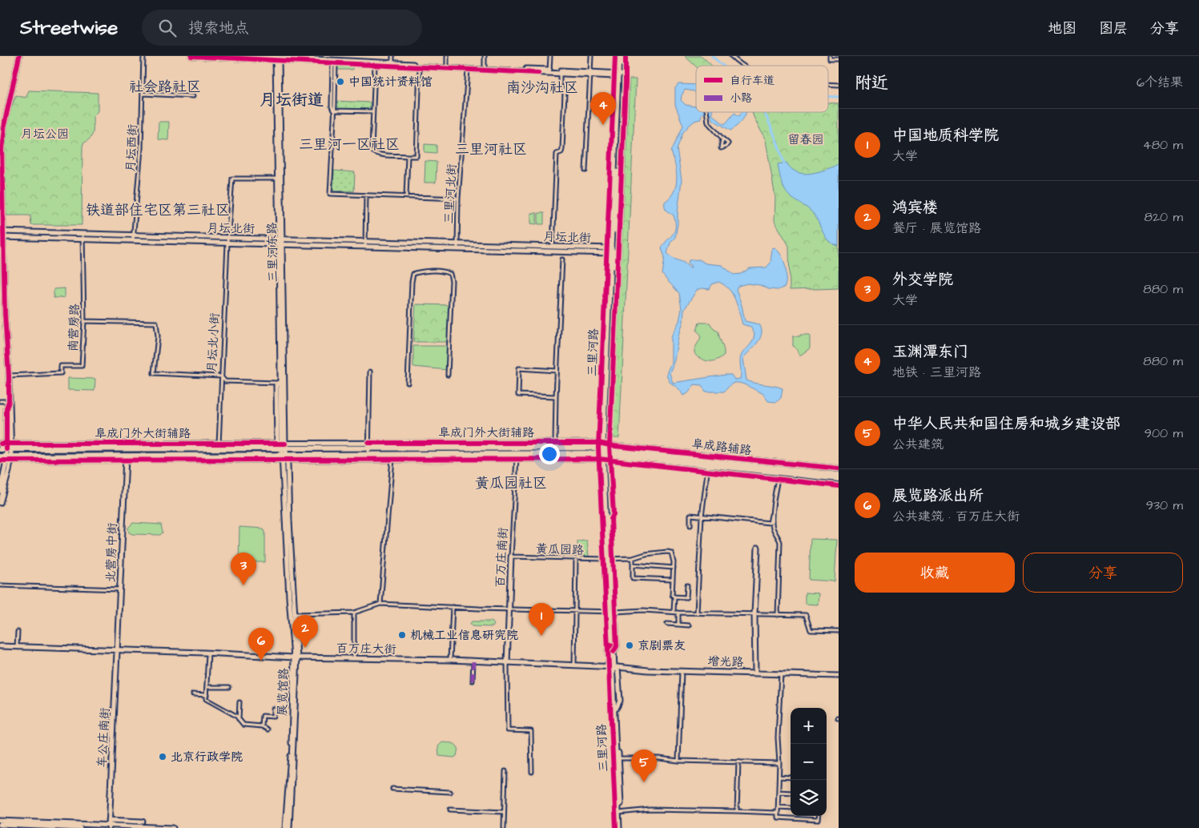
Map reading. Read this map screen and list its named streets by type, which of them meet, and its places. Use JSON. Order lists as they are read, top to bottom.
{
  "streets": {
    "main road": [
      "月坛北街",
      "三里河东路",
      "三里河路",
      "阜成路辅路",
      "北营房中街",
      "百万庄南街",
      "百万庄大街",
      "增光路",
      "展览馆路",
      "车公庄南街"
    ],
    "street": [
      "月坛西街",
      "三里河北街",
      "南营房路",
      "月坛北小街",
      "黄瓜园路"
    ],
    "cycle path": ["阜成门外大街辅路"]
  },
  "crossings": [
    ["月坛西街", "月坛北街"],
    ["三里河北街", "月坛北街"],
    ["月坛北街", "三里河东路"],
    ["月坛北街", "南营房路"],
    ["月坛北街", "月坛北小街"],
    ["月坛北街", "三里河路"],
    ["三里河东路", "月坛北小街"],
    ["三里河路", "阜成路辅路"],
    ["三里河路", "黄瓜园路"],
    ["三里河路", "百万庄大街"],
    ["三里河路", "增光路"],
    ["黄瓜园路", "百万庄南街"],
    ["北营房中街", "百万庄大街"],
    ["北营房中街", "车公庄南街"],
    ["百万庄南街", "百万庄大街"],
    ["百万庄大街", "增光路"],
    ["百万庄大街", "展览馆路"],
    ["百万庄大街", "车公庄南街"]
  ],
  "districts": [
    "社会路社区",
    "南沙沟社区",
    "月坛街道",
    "三里河一区社区",
    "三里河社区",
    "铁道部住宅区第三社区",
    "黄瓜园社区"
  ],
  "parks": ["月坛公园", "留春园"],
  "places": [
    "中国统计资料馆",
    "机械工业信息研究院",
    "京剧票友",
    "北京行政学院"
  ],
  "legend": ["自行车道", "小路"],
  "page": {
    "header": "Streetwise",
    "search": "搜索地点",
    "nav": ["地图", "图层", "分享"],
    "heading": ["附近", "6个结果"],
    "pins": [
      "4",
      "3",
      "1",
      "2",
      "6",
      "5"
    ],
    "list": [
      {
        "mark": "1",
        "name": "中国地质科学院",
        "note": "大学",
        "value": "480 m"
      },
      {
        "mark": "2",
        "name": "鸿宾楼",
        "note": "餐厅 · 展览馆路",
        "value": "820 m"
      },
      {
        "mark": "3",
        "name": "外交学院",
        "note": "大学",
        "value": "880 m"
      },
      {
        "mark": "4",
        "name": "玉渊潭东门",
        "note": "地铁 · 三里河路",
        "value": "880 m"
      },
      {
        "mark": "5",
        "name": "中华人民共和国住房和城乡建设部",
        "note": "公共建筑",
        "value": "900 m"
      },
      {
        "mark": "6",
        "name": "展览路派出所",
        "note": "公共建筑 · 百万庄大街",
        "value": "930 m"
      }
    ],
    "buttons": ["收藏", "分享"],
    "map_buttons": ["+", "−"]
  }
}
